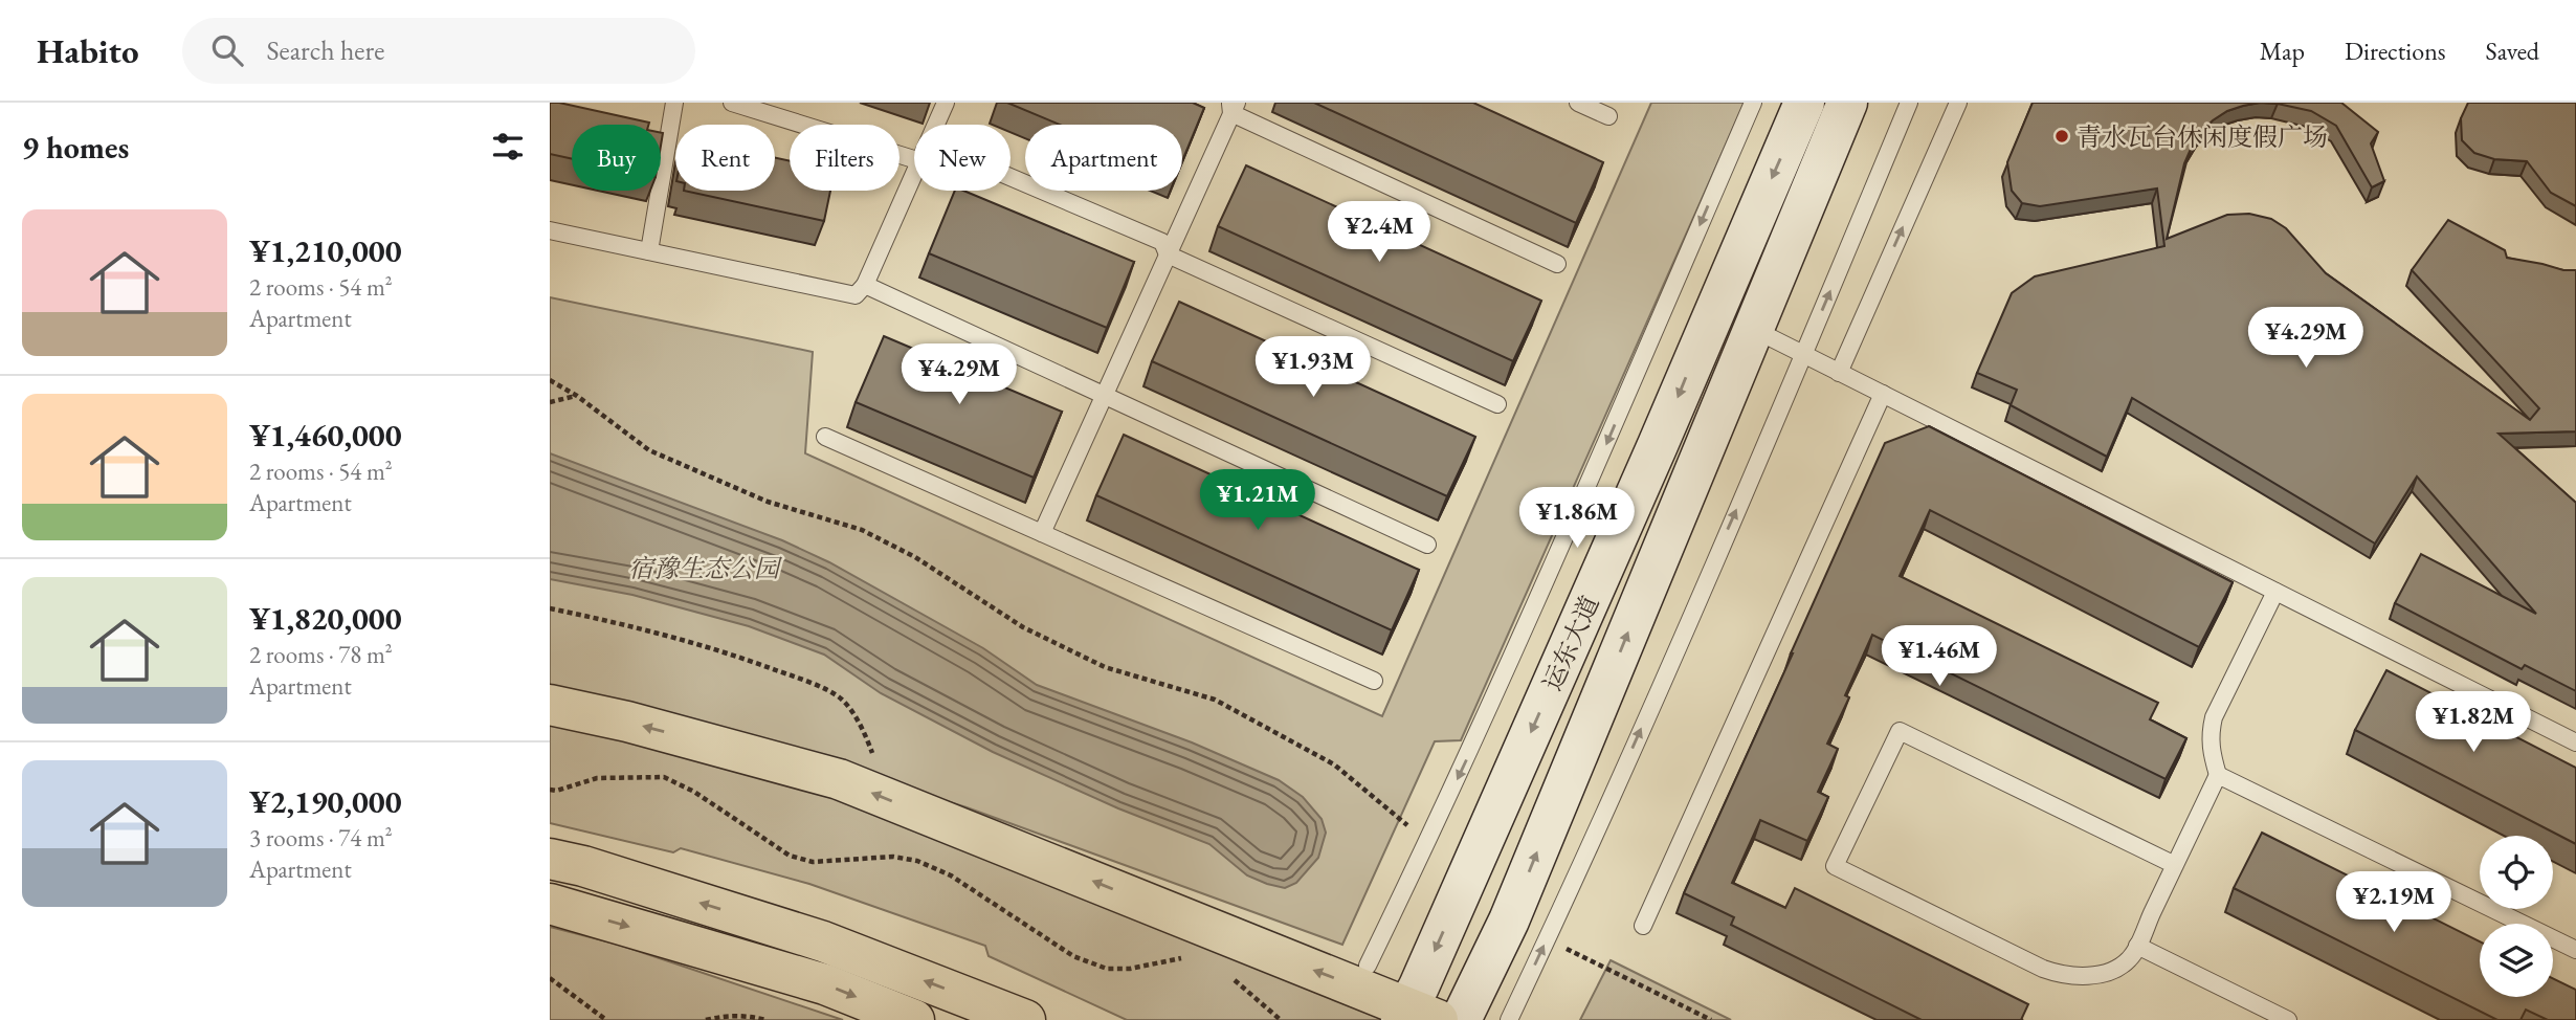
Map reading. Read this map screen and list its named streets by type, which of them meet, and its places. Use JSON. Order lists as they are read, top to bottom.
{
  "streets": {
    "main road": ["运东大道"]
  },
  "parks": ["宿豫生态公园"],
  "places": ["青水瓦台休闲度假广场"],
  "page": {
    "header": "Habito",
    "search": "Search here",
    "nav": ["Map", "Directions", "Saved"],
    "heading": "9 homes",
    "chip": [
      "Buy",
      "Rent",
      "Filters",
      "New",
      "Apartment"
    ],
    "list": [
      {
        "name": "¥1,210,000",
        "note": "2 rooms · 54 m² · Apartment"
      },
      {
        "name": "¥1,460,000",
        "note": "2 rooms · 54 m² · Apartment"
      },
      {
        "name": "¥1,820,000",
        "note": "2 rooms · 78 m² · Apartment"
      },
      {
        "name": "¥2,190,000",
        "note": "3 rooms · 74 m² · Apartment"
      }
    ],
    "price": [
      "¥2.4M",
      "¥4.29M",
      "¥1.93M",
      "¥4.29M",
      "¥1.21M",
      "¥1.86M",
      "¥1.46M",
      "¥1.82M",
      "¥2.19M"
    ]
  }
}
